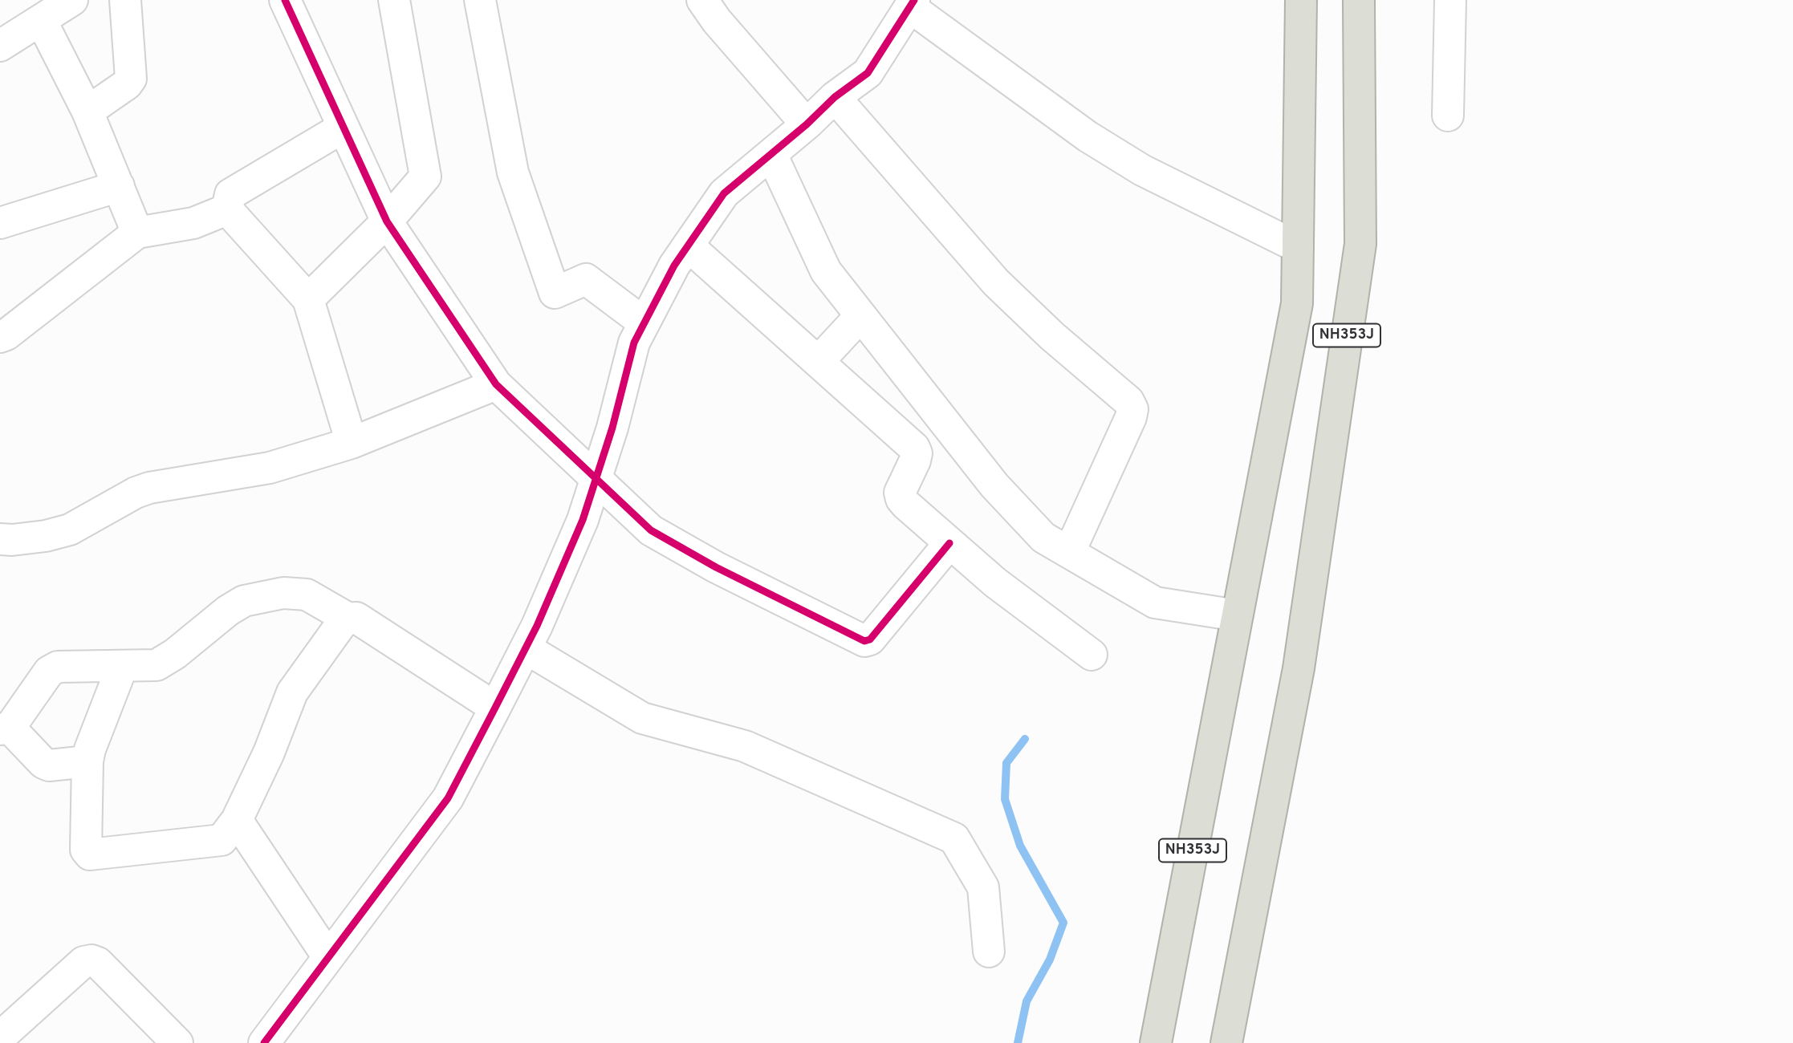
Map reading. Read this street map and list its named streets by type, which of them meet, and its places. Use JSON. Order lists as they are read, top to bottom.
{
  "streets": {
    "highway": ["NH353J"]
  }
}
